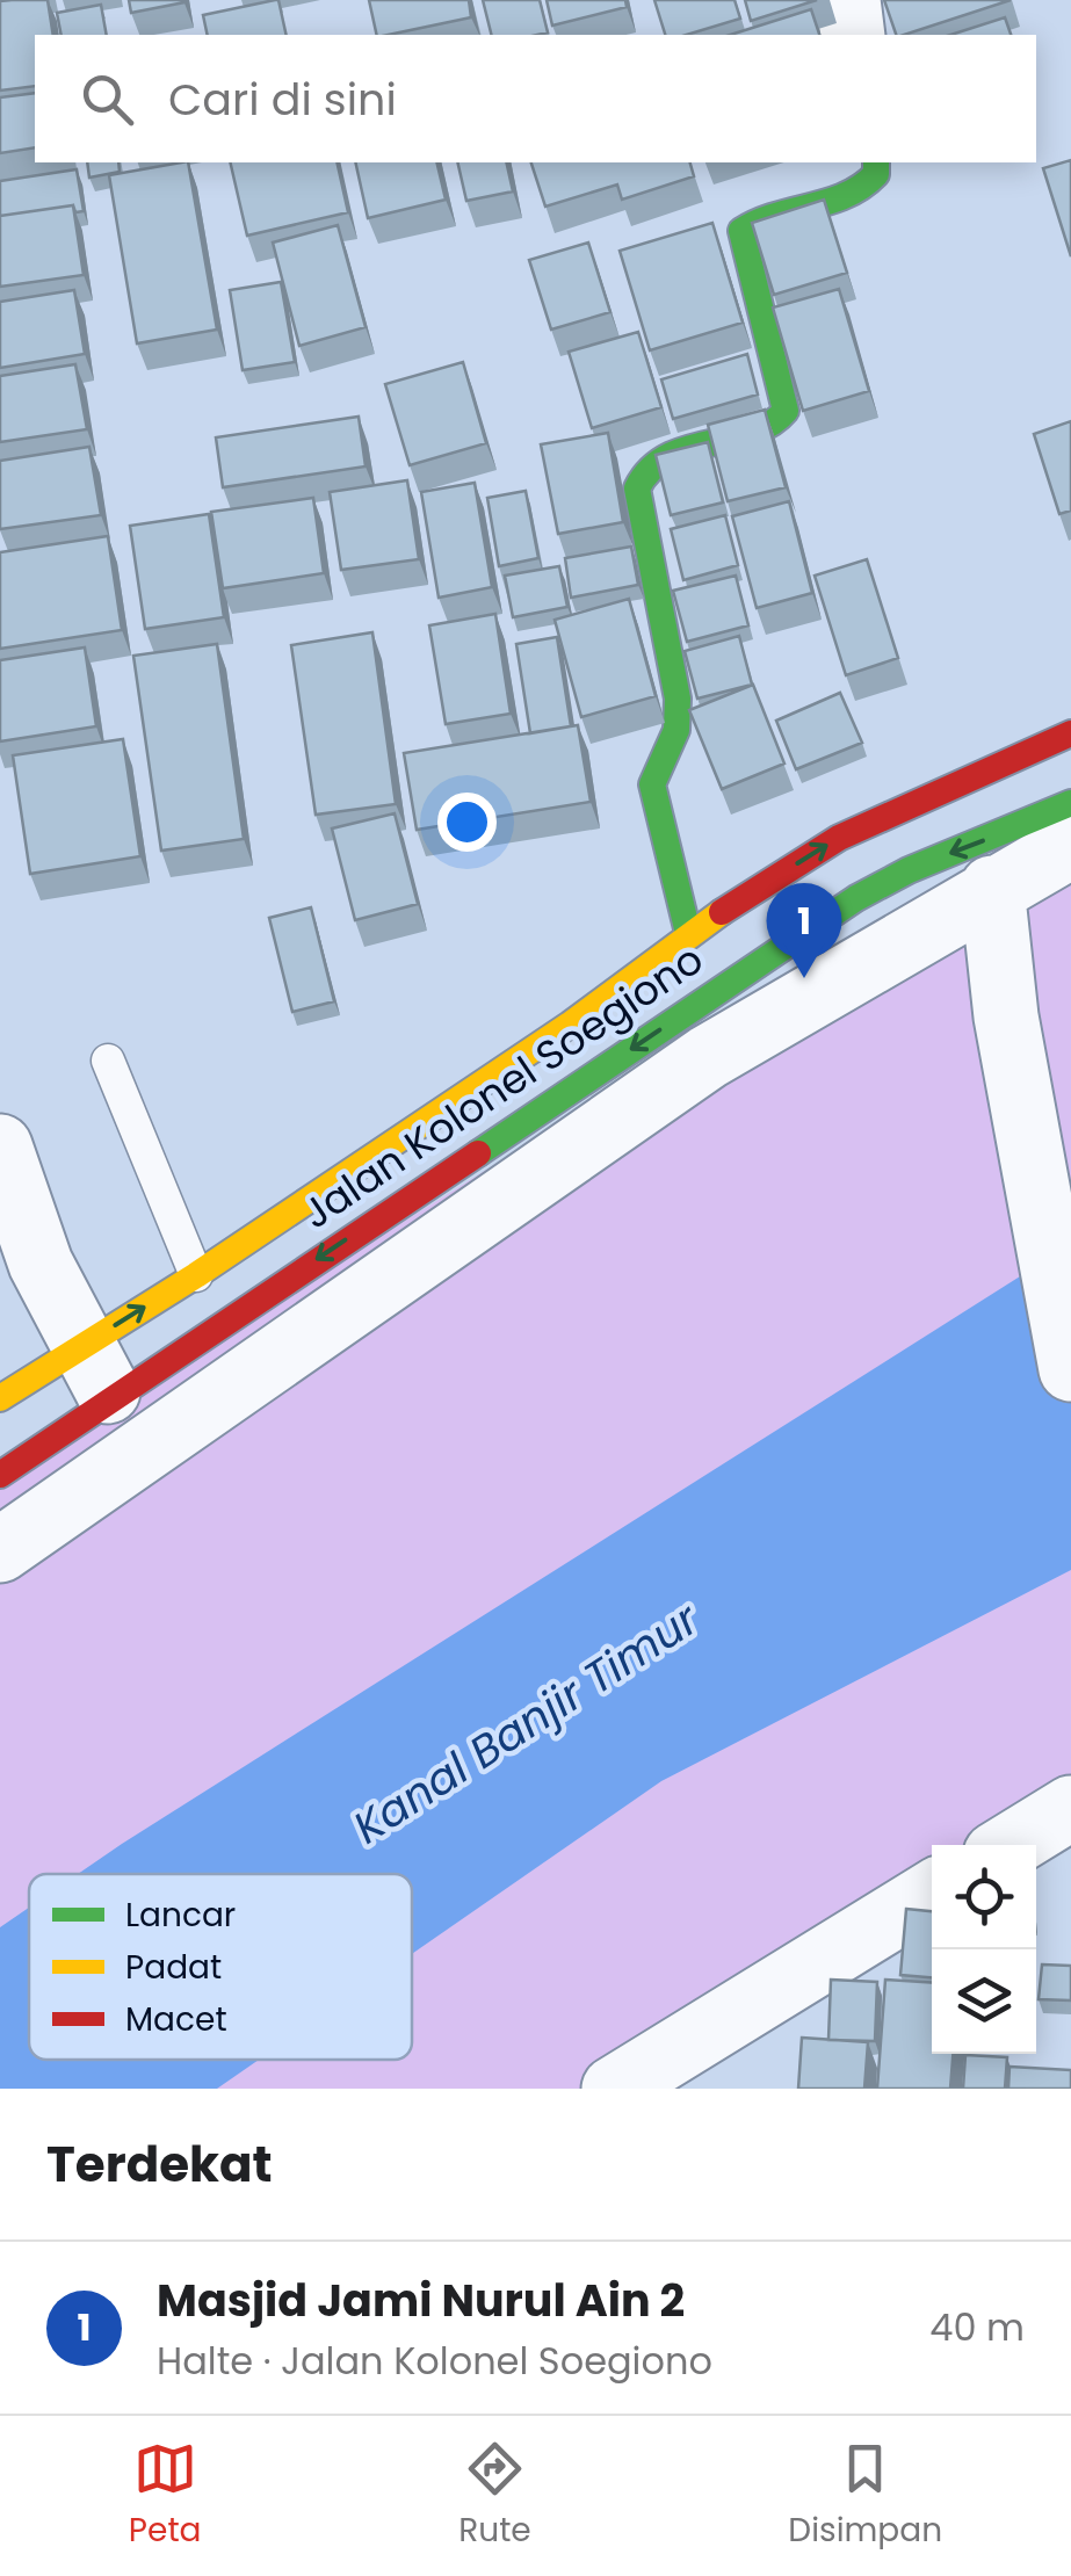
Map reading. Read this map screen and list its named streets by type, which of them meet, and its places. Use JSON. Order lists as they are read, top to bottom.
{
  "streets": {
    "main road": ["Jalan Kolonel Soegiono"]
  },
  "water": ["Kanal Banjir Timur"],
  "legend": ["Lancar", "Padat", "Macet"],
  "page": {
    "search": "Cari di sini",
    "pins": "1",
    "heading": "Terdekat",
    "list": [
      {
        "mark": "1",
        "name": "Masjid Jami Nurul Ain 2",
        "note": "Halte · Jalan Kolonel Soegiono",
        "value": "40 m"
      }
    ],
    "nav": ["Peta", "Rute", "Disimpan"]
  }
}
